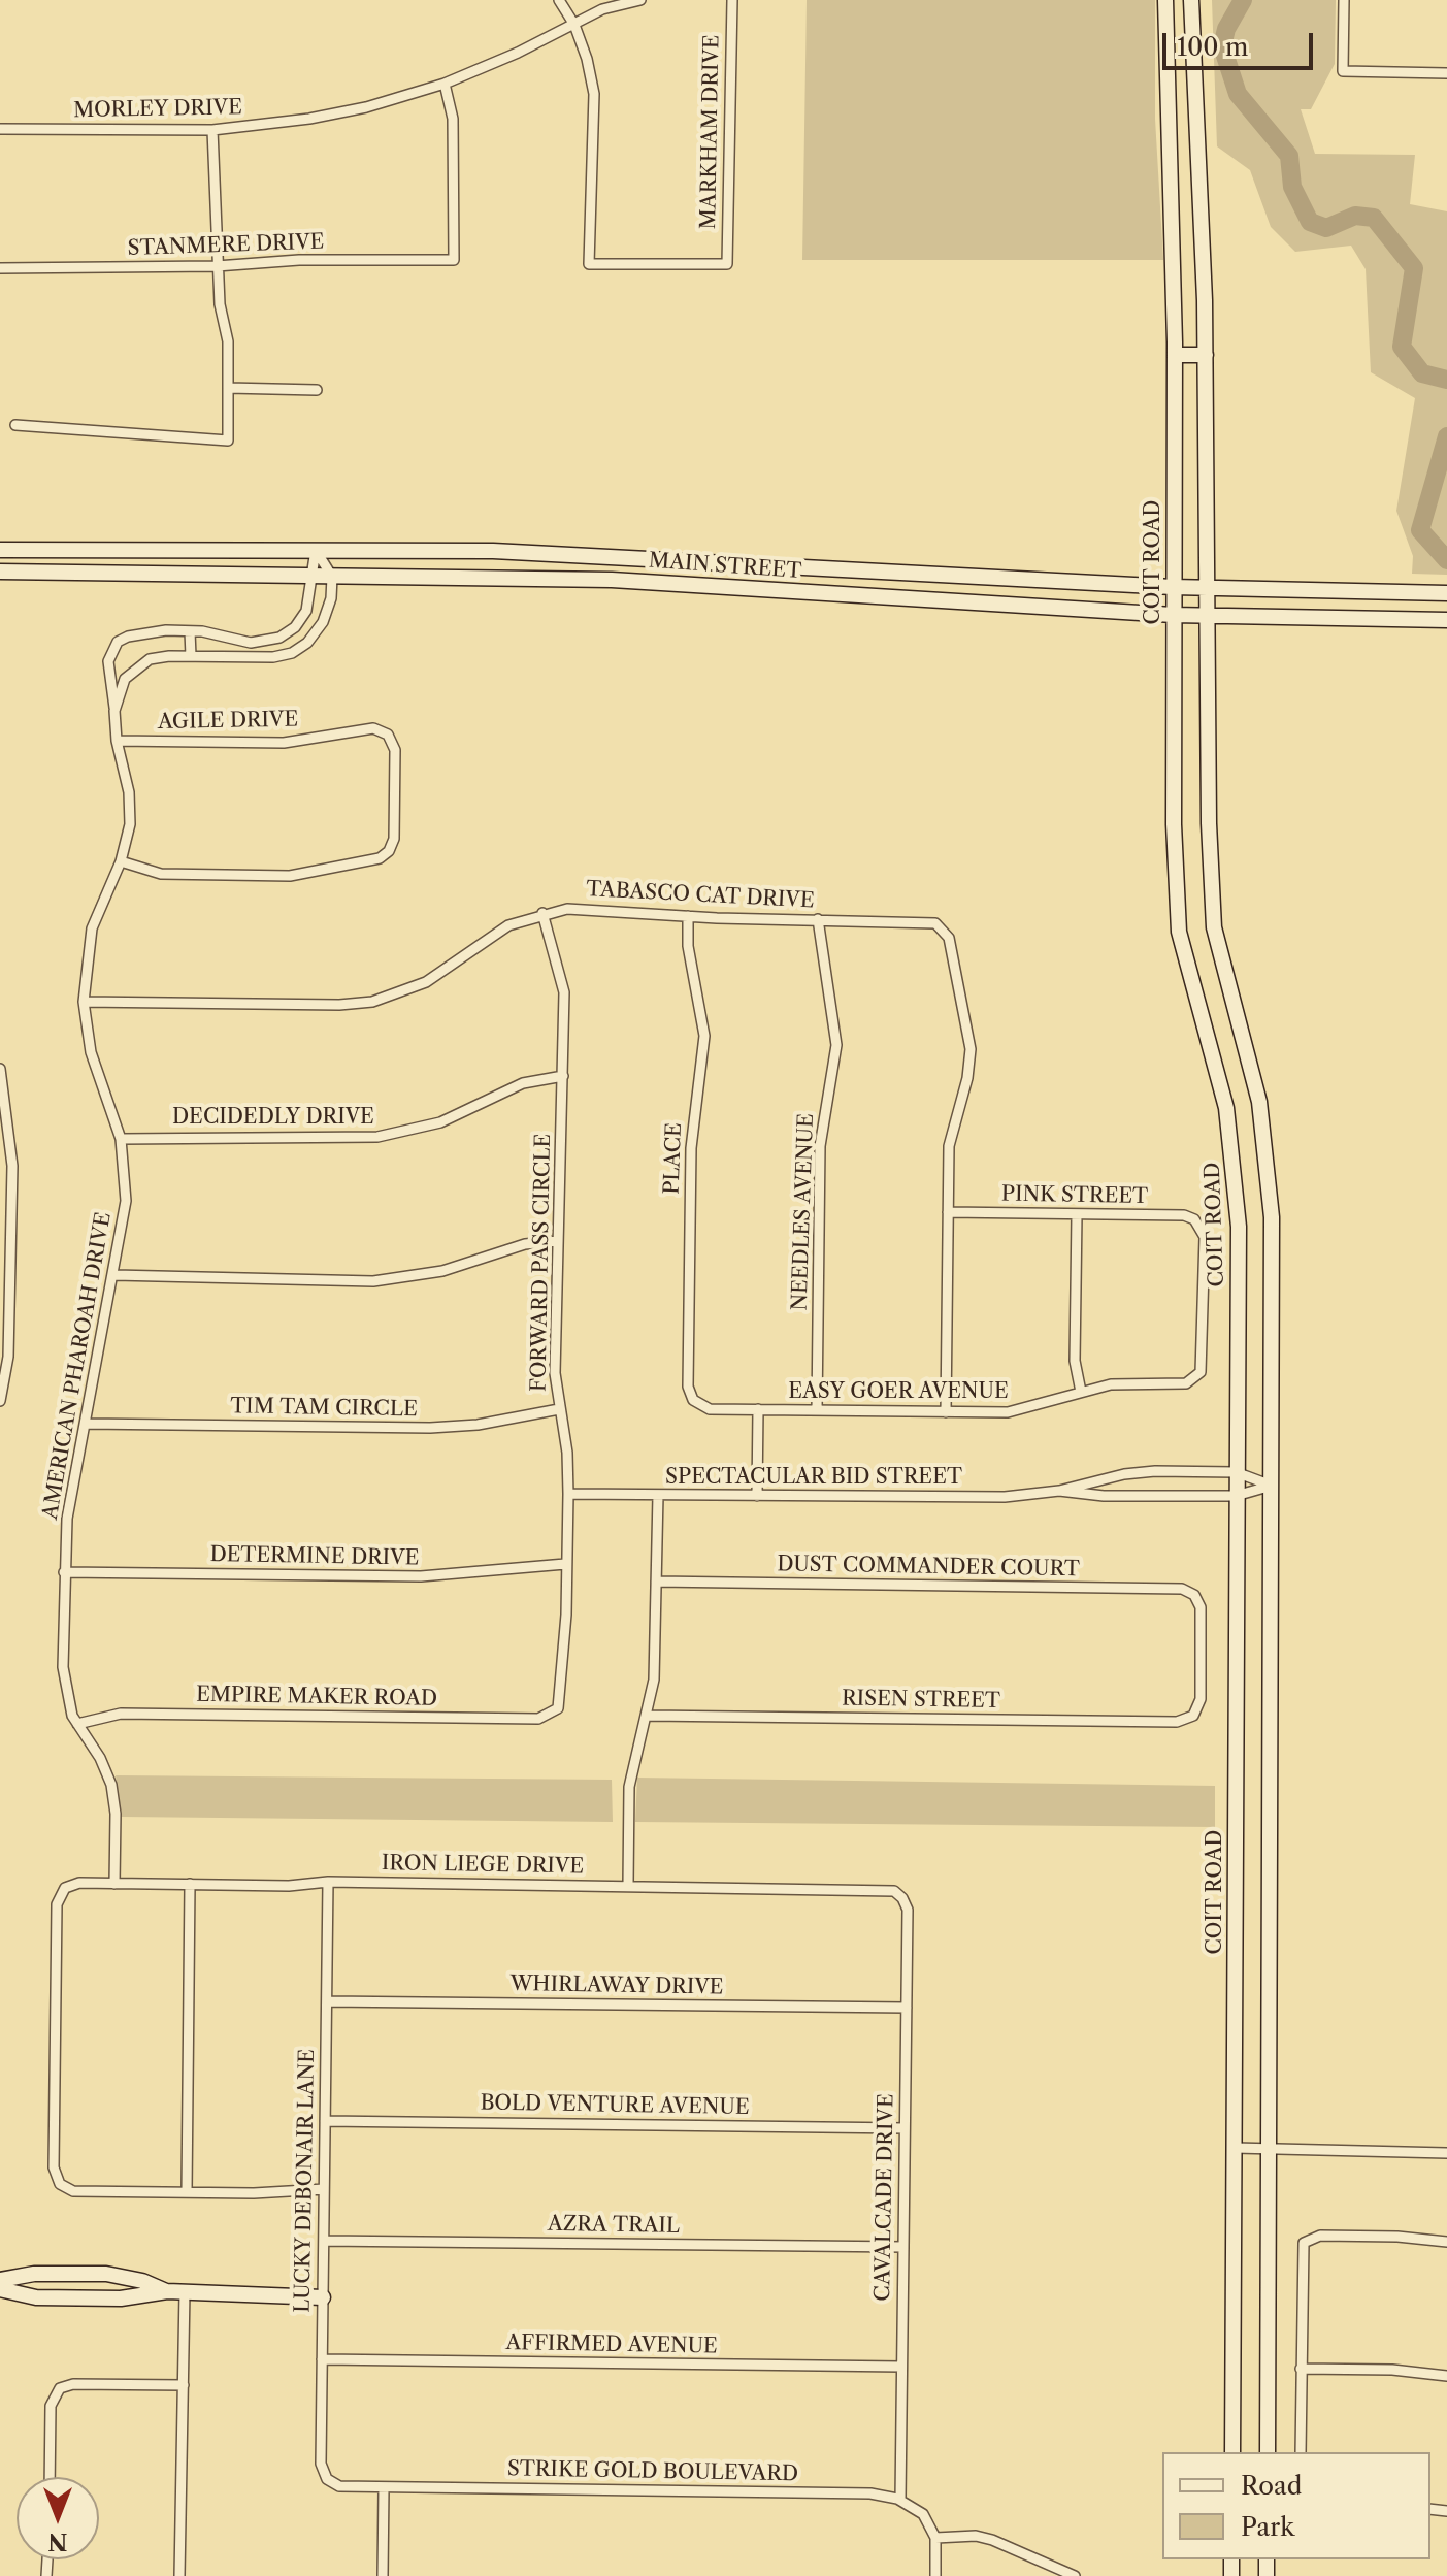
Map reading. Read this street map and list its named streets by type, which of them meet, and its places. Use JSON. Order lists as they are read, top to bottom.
{
  "streets": {
    "main road": ["COIT ROAD", "MAIN STREET"],
    "street": [
      "MORLEY DRIVE",
      "MARKHAM DRIVE",
      "STANMERE DRIVE",
      "AGILE DRIVE",
      "TABASCO CAT DRIVE",
      "DECIDEDLY DRIVE",
      "PLACE",
      "PINK STREET",
      "NEEDLES AVENUE",
      "FORWARD PASS CIRCLE",
      "AMERICAN PHAROAH DRIVE",
      "EASY GOER AVENUE",
      "TIM TAM CIRCLE",
      "SPECTACULAR BID STREET",
      "DETERMINE DRIVE",
      "DUST COMMANDER COURT",
      "EMPIRE MAKER ROAD",
      "RISEN STREET",
      "IRON LIEGE DRIVE",
      "WHIRLAWAY DRIVE",
      "BOLD VENTURE AVENUE",
      "LUCKY DEBONAIR LANE",
      "CAVALCADE DRIVE",
      "AZRA TRAIL",
      "AFFIRMED AVENUE",
      "STRIKE GOLD BOULEVARD"
    ]
  },
  "crossings": [
    ["MORLEY DRIVE", "MARKHAM DRIVE"],
    ["MORLEY DRIVE", "STANMERE DRIVE"],
    ["COIT ROAD", "MAIN STREET"],
    ["COIT ROAD", "SPECTACULAR BID STREET"],
    ["MAIN STREET", "AMERICAN PHAROAH DRIVE"],
    ["AGILE DRIVE", "AMERICAN PHAROAH DRIVE"],
    ["TABASCO CAT DRIVE", "PLACE"],
    ["TABASCO CAT DRIVE", "PINK STREET"],
    ["TABASCO CAT DRIVE", "NEEDLES AVENUE"],
    ["TABASCO CAT DRIVE", "FORWARD PASS CIRCLE"],
    ["TABASCO CAT DRIVE", "AMERICAN PHAROAH DRIVE"],
    ["DECIDEDLY DRIVE", "FORWARD PASS CIRCLE"],
    ["DECIDEDLY DRIVE", "AMERICAN PHAROAH DRIVE"],
    ["PLACE", "EASY GOER AVENUE"],
    ["PINK STREET", "EASY GOER AVENUE"],
    ["NEEDLES AVENUE", "EASY GOER AVENUE"],
    ["FORWARD PASS CIRCLE", "TIM TAM CIRCLE"],
    ["FORWARD PASS CIRCLE", "SPECTACULAR BID STREET"],
    ["FORWARD PASS CIRCLE", "DETERMINE DRIVE"],
    ["FORWARD PASS CIRCLE", "EMPIRE MAKER ROAD"],
    ["AMERICAN PHAROAH DRIVE", "TIM TAM CIRCLE"],
    ["AMERICAN PHAROAH DRIVE", "DETERMINE DRIVE"],
    ["AMERICAN PHAROAH DRIVE", "EMPIRE MAKER ROAD"],
    ["AMERICAN PHAROAH DRIVE", "IRON LIEGE DRIVE"],
    ["DUST COMMANDER COURT", "RISEN STREET"],
    ["IRON LIEGE DRIVE", "LUCKY DEBONAIR LANE"],
    ["IRON LIEGE DRIVE", "CAVALCADE DRIVE"],
    ["WHIRLAWAY DRIVE", "LUCKY DEBONAIR LANE"],
    ["WHIRLAWAY DRIVE", "CAVALCADE DRIVE"],
    ["BOLD VENTURE AVENUE", "LUCKY DEBONAIR LANE"],
    ["BOLD VENTURE AVENUE", "CAVALCADE DRIVE"],
    ["LUCKY DEBONAIR LANE", "AZRA TRAIL"],
    ["LUCKY DEBONAIR LANE", "AFFIRMED AVENUE"],
    ["LUCKY DEBONAIR LANE", "STRIKE GOLD BOULEVARD"],
    ["CAVALCADE DRIVE", "AZRA TRAIL"],
    ["CAVALCADE DRIVE", "AFFIRMED AVENUE"],
    ["CAVALCADE DRIVE", "STRIKE GOLD BOULEVARD"]
  ],
  "legend": ["Road", "Park"],
  "scale_bar": "100 m",
  "north": "bottom"
}
